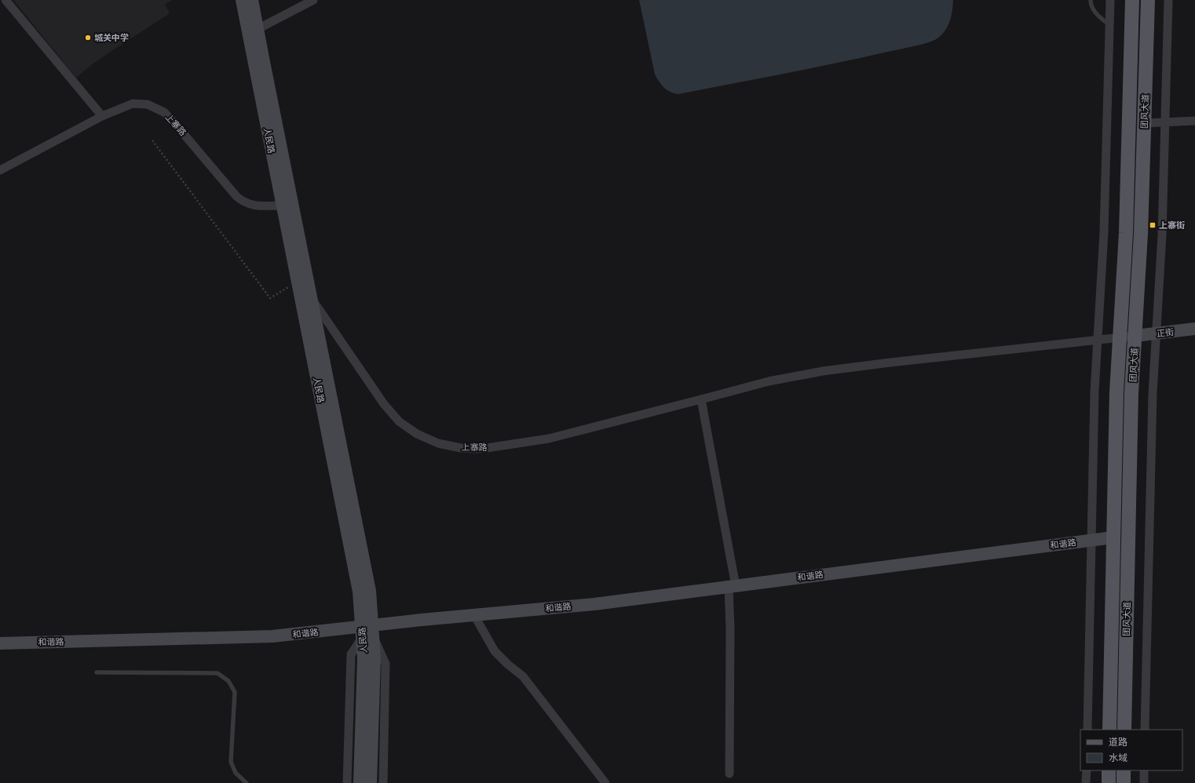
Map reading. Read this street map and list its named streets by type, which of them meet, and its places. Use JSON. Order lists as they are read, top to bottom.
{
  "streets": {
    "main road": ["团风大道"],
    "street": [
      "上寨路",
      "人民路",
      "正街",
      "和谐路"
    ]
  },
  "crossings": [
    ["团风大道", "上寨路"],
    ["团风大道", "正街"],
    ["团风大道", "和谐路"],
    ["上寨路", "人民路"],
    ["上寨路", "正街"],
    ["人民路", "和谐路"]
  ],
  "places": {
    "other": ["城关中学"],
    "transit": ["上寨街"]
  },
  "legend": ["道路", "水域"]
}
